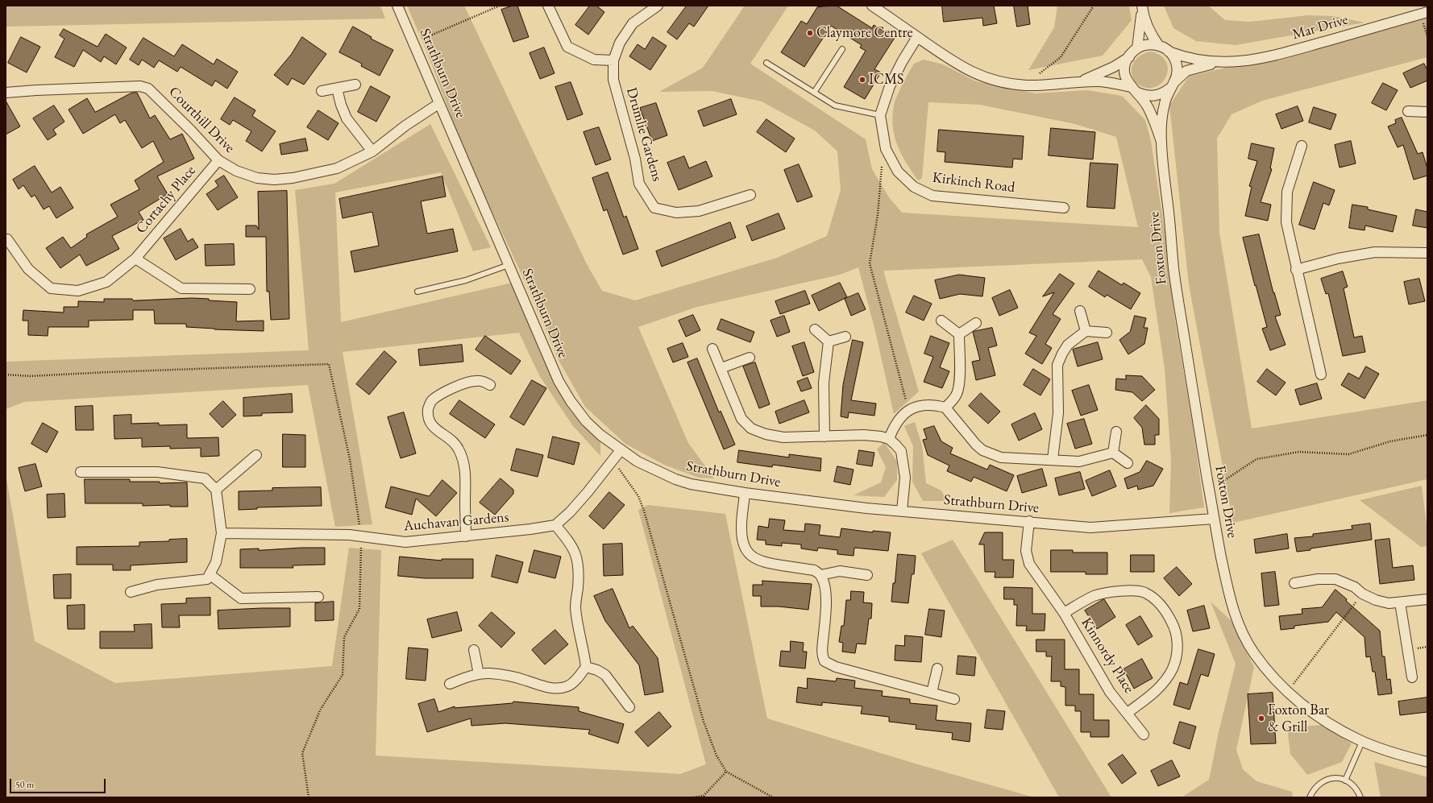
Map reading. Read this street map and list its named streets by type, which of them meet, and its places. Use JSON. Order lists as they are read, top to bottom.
{
  "streets": {
    "street": [
      "Mar Drive",
      "Strathburn Drive",
      "Courthill Drive",
      "Drumlie Gardens",
      "Kirkinch Road",
      "Cortachy Place",
      "Foxton Drive",
      "Auchavan Gardens",
      "Kinnordy Place"
    ]
  },
  "crossings": [
    ["Mar Drive", "Foxton Drive"],
    ["Strathburn Drive", "Courthill Drive"],
    ["Strathburn Drive", "Foxton Drive"],
    ["Strathburn Drive", "Kinnordy Place"],
    ["Courthill Drive", "Cortachy Place"]
  ],
  "places": ["Claymore Centre", "ICMS", "Foxton Bar & Grill"],
  "scale_bar": "50 m"
}
